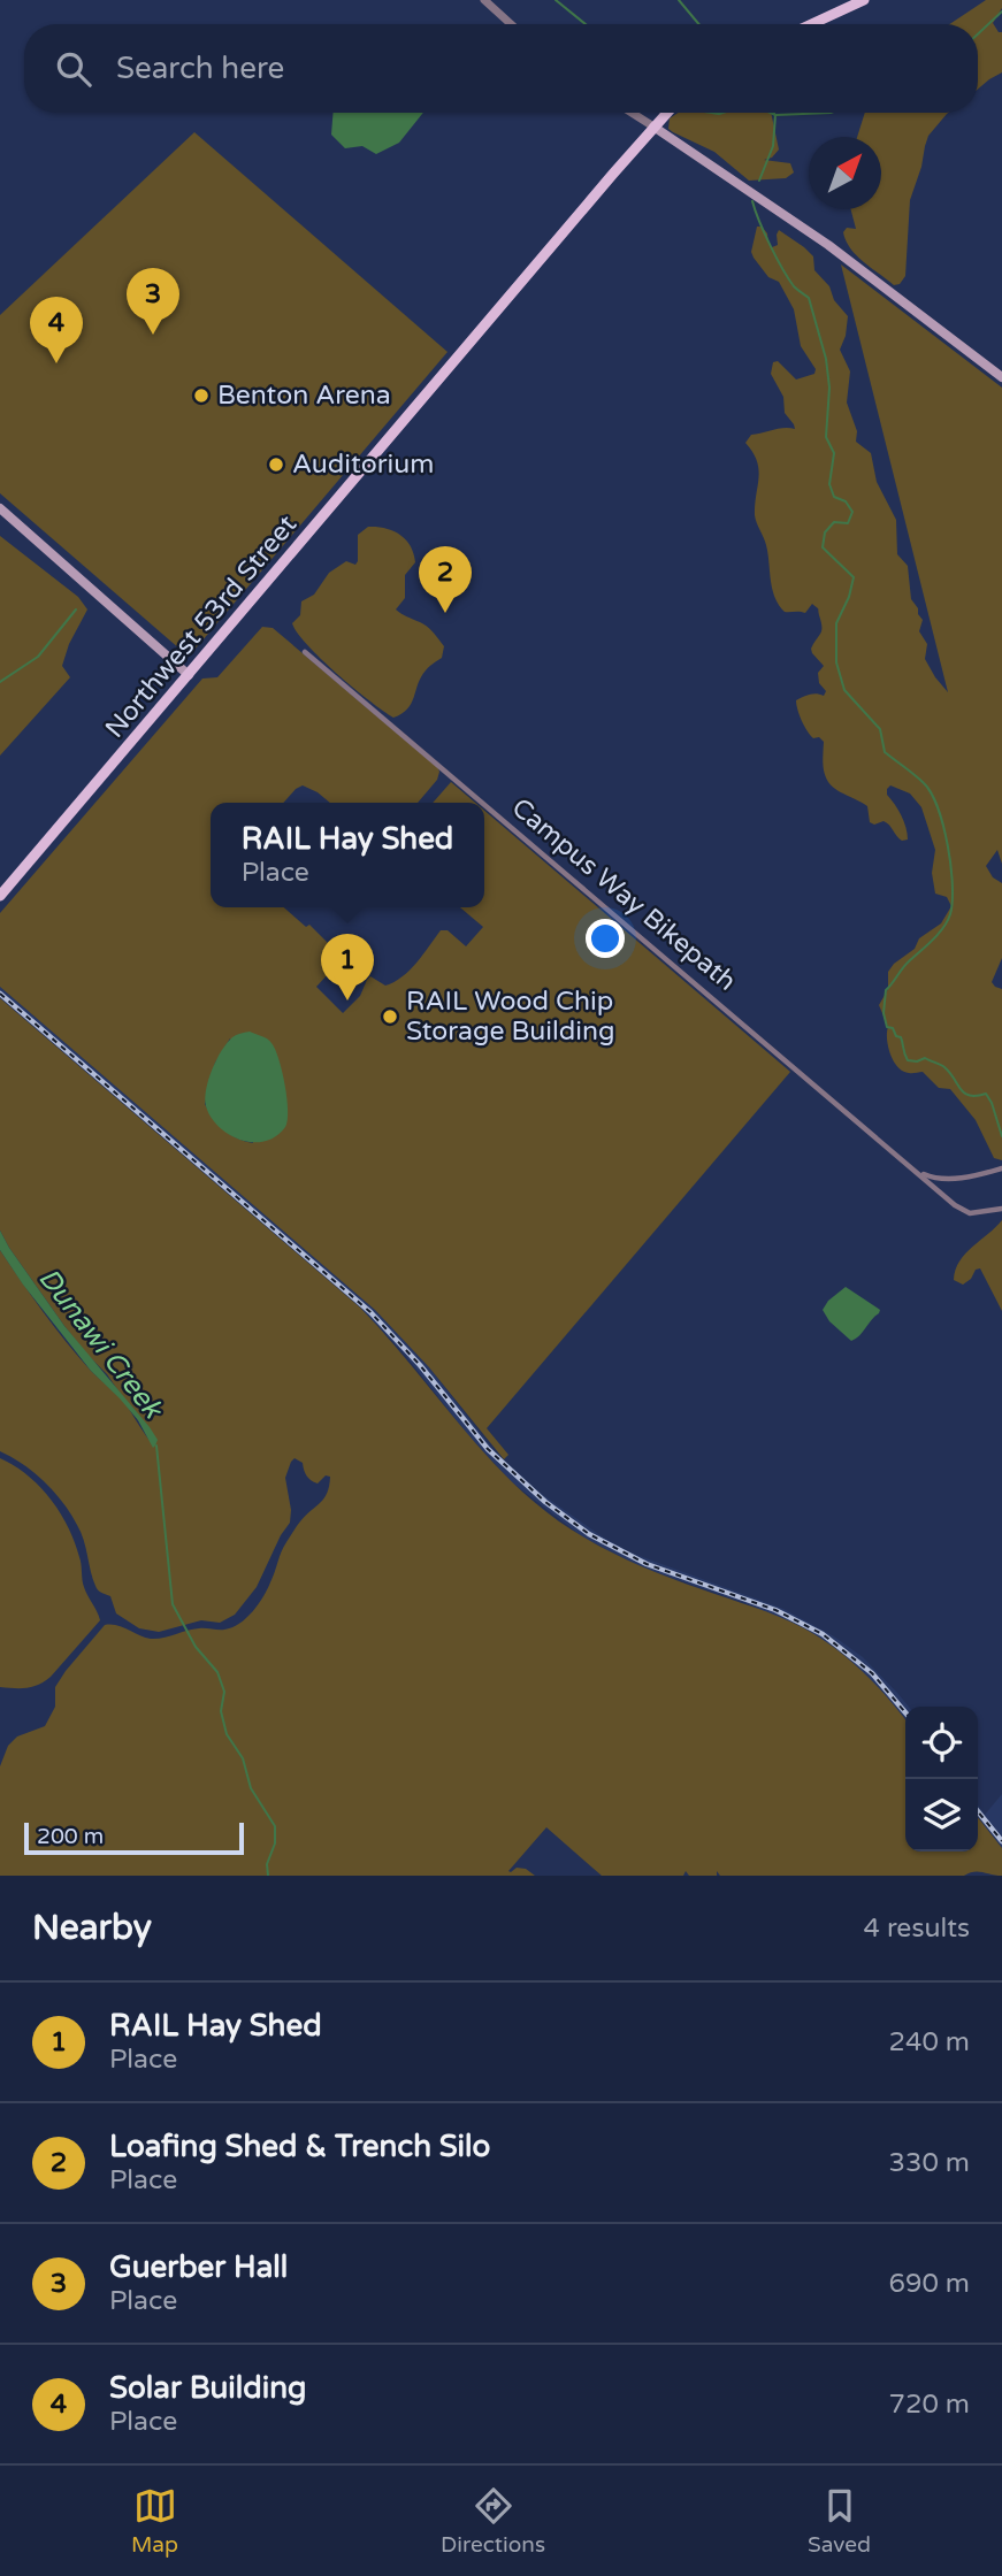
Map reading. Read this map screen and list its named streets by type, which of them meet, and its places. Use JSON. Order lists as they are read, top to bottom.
{
  "streets": {
    "main road": ["Northwest 53rd Street"],
    "street": ["Campus Way Bikepath"]
  },
  "water": ["Dunawi Creek"],
  "places": ["Benton Arena", "Auditorium", "RAIL Wood Chip Storage Building"],
  "scale_bar": "200 m",
  "north": "top right",
  "page": {
    "search": "Search here",
    "pins": [
      "3",
      "4",
      "2",
      "1"
    ],
    "popup": ["RAIL Hay Shed", "Place"],
    "scale": "200 m",
    "heading": ["Nearby", "4 results"],
    "list": [
      {
        "mark": "1",
        "name": "RAIL Hay Shed",
        "note": "Place",
        "value": "240 m"
      },
      {
        "mark": "2",
        "name": "Loafing Shed & Trench Silo",
        "note": "Place",
        "value": "330 m"
      },
      {
        "mark": "3",
        "name": "Guerber Hall",
        "note": "Place",
        "value": "690 m"
      },
      {
        "mark": "4",
        "name": "Solar Building",
        "note": "Place",
        "value": "720 m"
      }
    ],
    "nav": ["Map", "Directions", "Saved"]
  }
}
